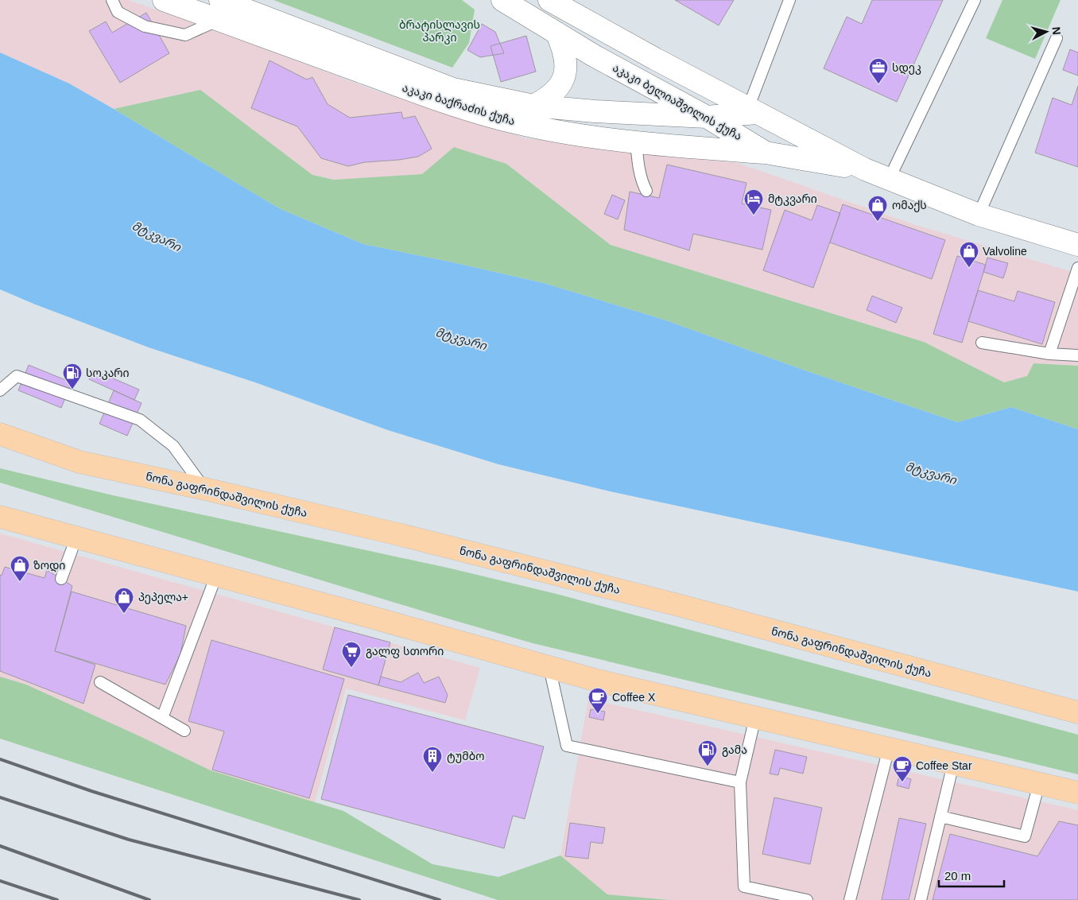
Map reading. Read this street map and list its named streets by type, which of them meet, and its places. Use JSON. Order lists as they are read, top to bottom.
{
  "streets": {
    "main road": ["აკაკი ბელიაშვილის ქუჩა", "აკაკი ბაქრაძის ქუჩა", "ნონა გაფრინდაშვილის ქუჩა"]
  },
  "crossings": [
    ["აკაკი ბელიაშვილის ქუჩა", "აკაკი ბაქრაძის ქუჩა"]
  ],
  "water": ["მტკვარი"],
  "parks": ["ბრატისლავის პარკი"],
  "places": {
    "office": ["სდეკ"],
    "hotel": ["მტკვარი"],
    "shop": [
      "ომაქს",
      "Valvoline",
      "ზოდი",
      "პეპელა+"
    ],
    "fuel station": ["სოკარი", "გამა"],
    "supermarket": ["გალფ სთორი"],
    "cafe": ["Coffee X", "Coffee Star"],
    "building": ["ტუმბო"]
  },
  "scale_bar": "20 m",
  "north": "right"
}
